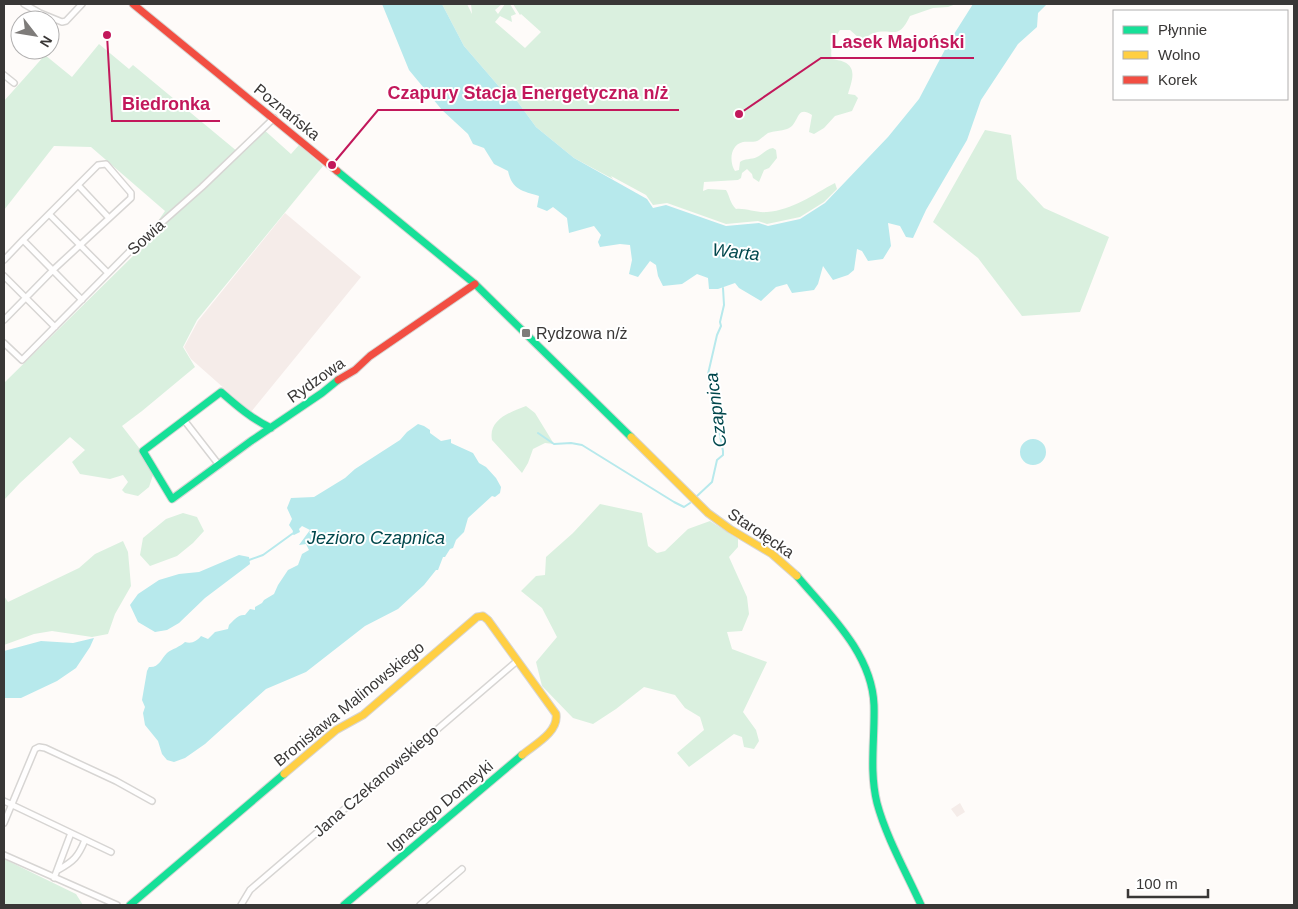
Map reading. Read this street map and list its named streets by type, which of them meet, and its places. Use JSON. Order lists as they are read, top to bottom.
{
  "streets": {
    "street": [
      "Poznańska",
      "Sowia",
      "Rydzowa",
      "Starołęcka",
      "Bronisława Malinowskiego",
      "Jana Czekanowskiego",
      "Ignacego Domeyki"
    ]
  },
  "crossings": [
    ["Poznańska", "Sowia"],
    ["Poznańska", "Rydzowa"],
    ["Poznańska", "Starołęcka"],
    ["Rydzowa", "Starołęcka"],
    ["Bronisława Malinowskiego", "Jana Czekanowskiego"],
    ["Bronisława Malinowskiego", "Ignacego Domeyki"]
  ],
  "water": ["Warta", "Czapnica", "Jezioro Czapnica"],
  "places": {
    "other": ["Biedronka", "Lasek Majoński", "Czapury Stacja Energetyczna n/ż"],
    "transit": ["Rydzowa n/ż"]
  },
  "legend": ["Płynnie", "Wolno", "Korek"],
  "scale_bar": "100 m",
  "north": "bottom right"
}
